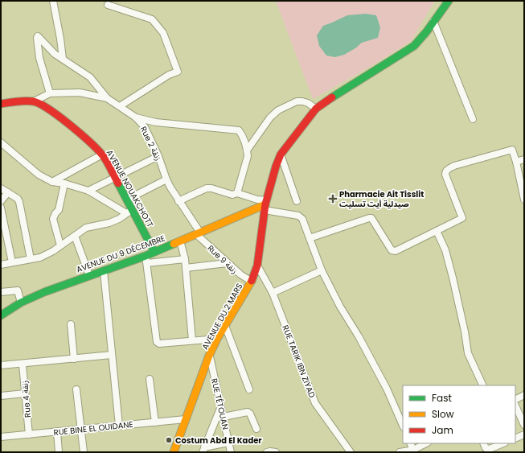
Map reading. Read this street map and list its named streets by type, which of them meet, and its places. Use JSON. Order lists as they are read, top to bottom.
{
  "streets": {
    "street": [
      "Rue 2 زنقة",
      "AVENUE NOUAKCHOTT",
      "AVENUE DU 9 DÉCEMBRE",
      "Rue 9 زنقة",
      "AVENUE DU 2 MARS",
      "RUE TARIK IBN ZIYAD",
      "Rue 4 زنقة",
      "RUE TÉTOUAN",
      "RUE BINE EL OUIDANE"
    ]
  },
  "crossings": [
    ["Rue 2 زنقة", "AVENUE NOUAKCHOTT"],
    ["Rue 2 زنقة", "AVENUE DU 9 DÉCEMBRE"],
    ["Rue 2 زنقة", "Rue 9 زنقة"],
    ["AVENUE NOUAKCHOTT", "AVENUE DU 9 DÉCEMBRE"],
    ["AVENUE DU 9 DÉCEMBRE", "Rue 9 زنقة"],
    ["AVENUE DU 9 DÉCEMBRE", "AVENUE DU 2 MARS"],
    ["Rue 9 زنقة", "AVENUE DU 2 MARS"],
    ["AVENUE DU 2 MARS", "RUE TARIK IBN ZIYAD"],
    ["AVENUE DU 2 MARS", "RUE TÉTOUAN"],
    ["AVENUE DU 2 MARS", "RUE BINE EL OUIDANE"],
    ["Rue 4 زنقة", "RUE BINE EL OUIDANE"]
  ],
  "places": {
    "health": ["Pharmacie Ait Tisslit صيدلية أيت تسليت"],
    "other": ["Costum Abd El Kader"]
  },
  "legend": ["Fast", "Slow", "Jam"]
}
